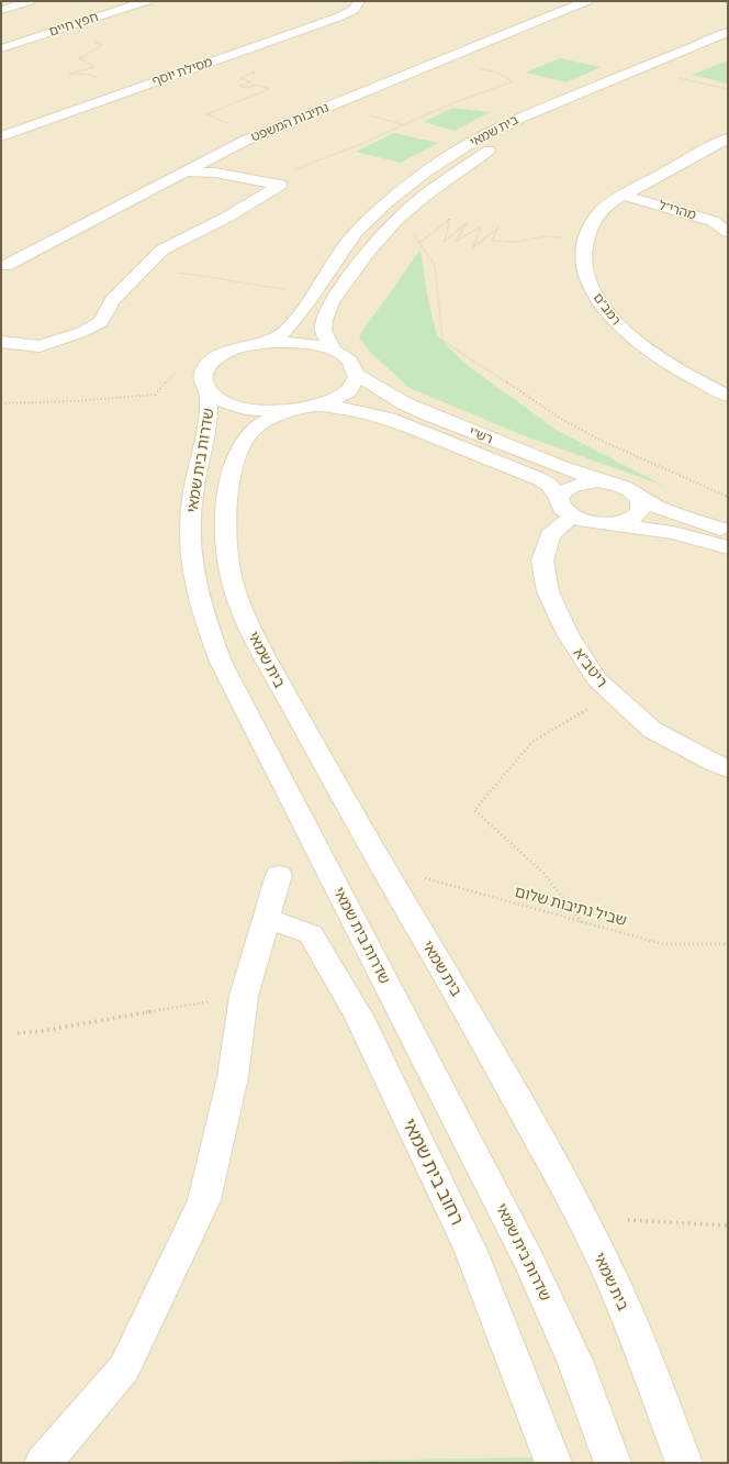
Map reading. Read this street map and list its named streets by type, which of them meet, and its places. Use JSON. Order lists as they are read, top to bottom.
{
  "streets": {
    "street": [
      "חפץ חיים",
      "מסילת יוסף",
      "נתיבות המשפט",
      "בית שמאי",
      "מהרי\"ל",
      "רמב\"ם",
      "רש\"י",
      "שדרות בית שמאי",
      "ריטב\"א",
      "רחוב בית שמאי"
    ],
    "path": ["שביל נתיבות שלום"]
  },
  "crossings": [
    ["מהרי\"ל", "רמב\"ם"],
    ["רש\"י", "ריטב\"א"]
  ]
}
